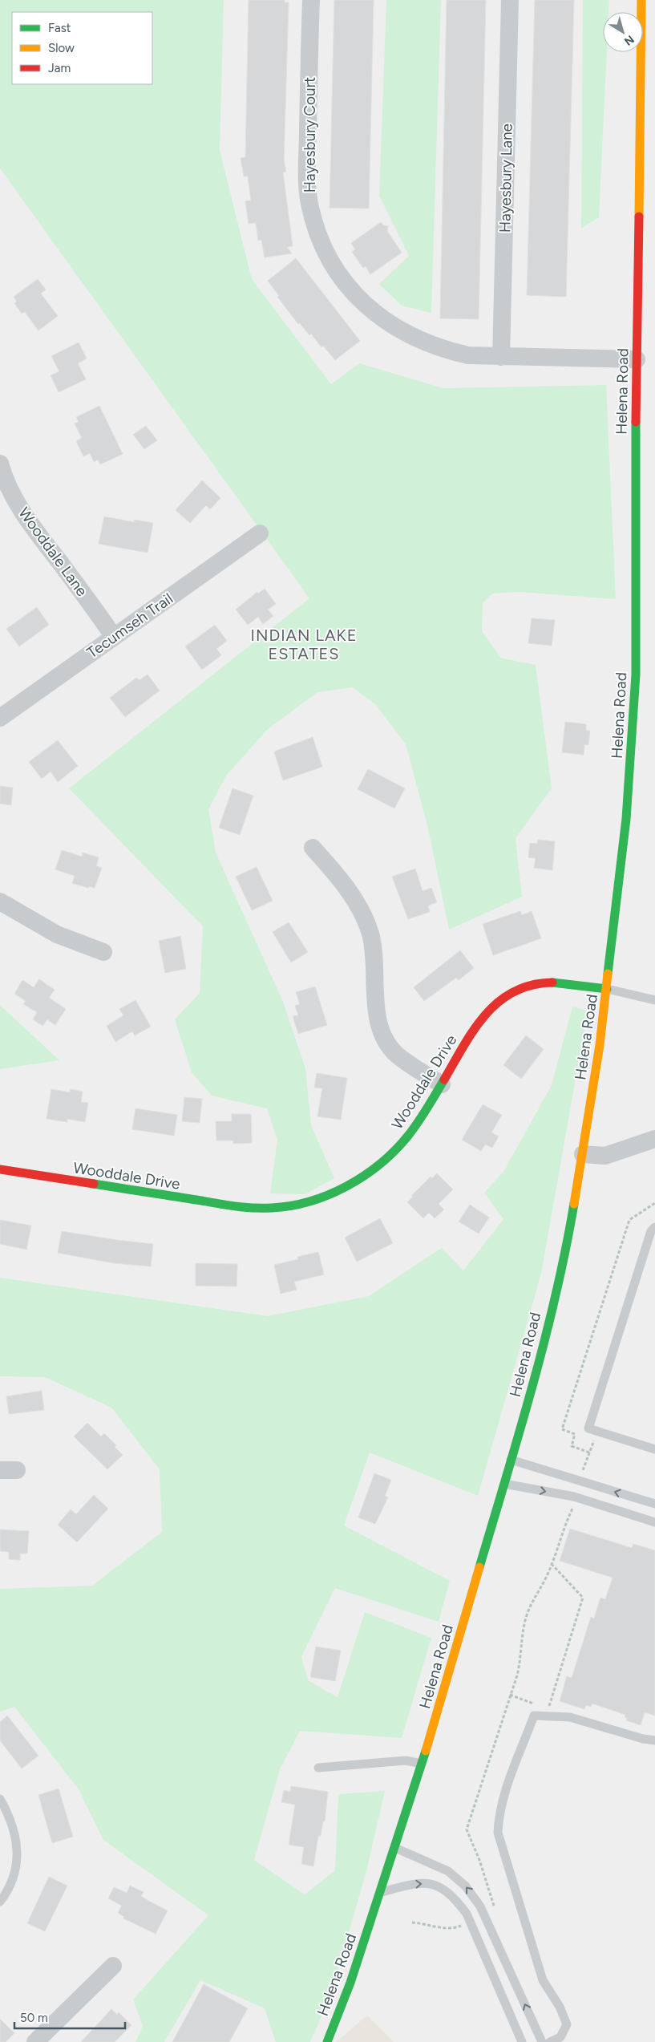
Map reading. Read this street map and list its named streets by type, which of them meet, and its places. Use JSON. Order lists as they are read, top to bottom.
{
  "streets": {
    "main road": ["Helena Road", "Wooddale Drive"],
    "street": [
      "Hayesbury Court",
      "Hayesbury Lane",
      "Wooddale Lane",
      "Tecumseh Trail"
    ]
  },
  "crossings": [
    ["Hayesbury Court", "Hayesbury Lane"],
    ["Hayesbury Court", "Helena Road"],
    ["Helena Road", "Wooddale Drive"],
    ["Wooddale Lane", "Tecumseh Trail"]
  ],
  "districts": ["INDIAN LAKE ESTATES"],
  "legend": ["Fast", "Slow", "Jam"],
  "scale_bar": "50 m",
  "north": "bottom right"
}
